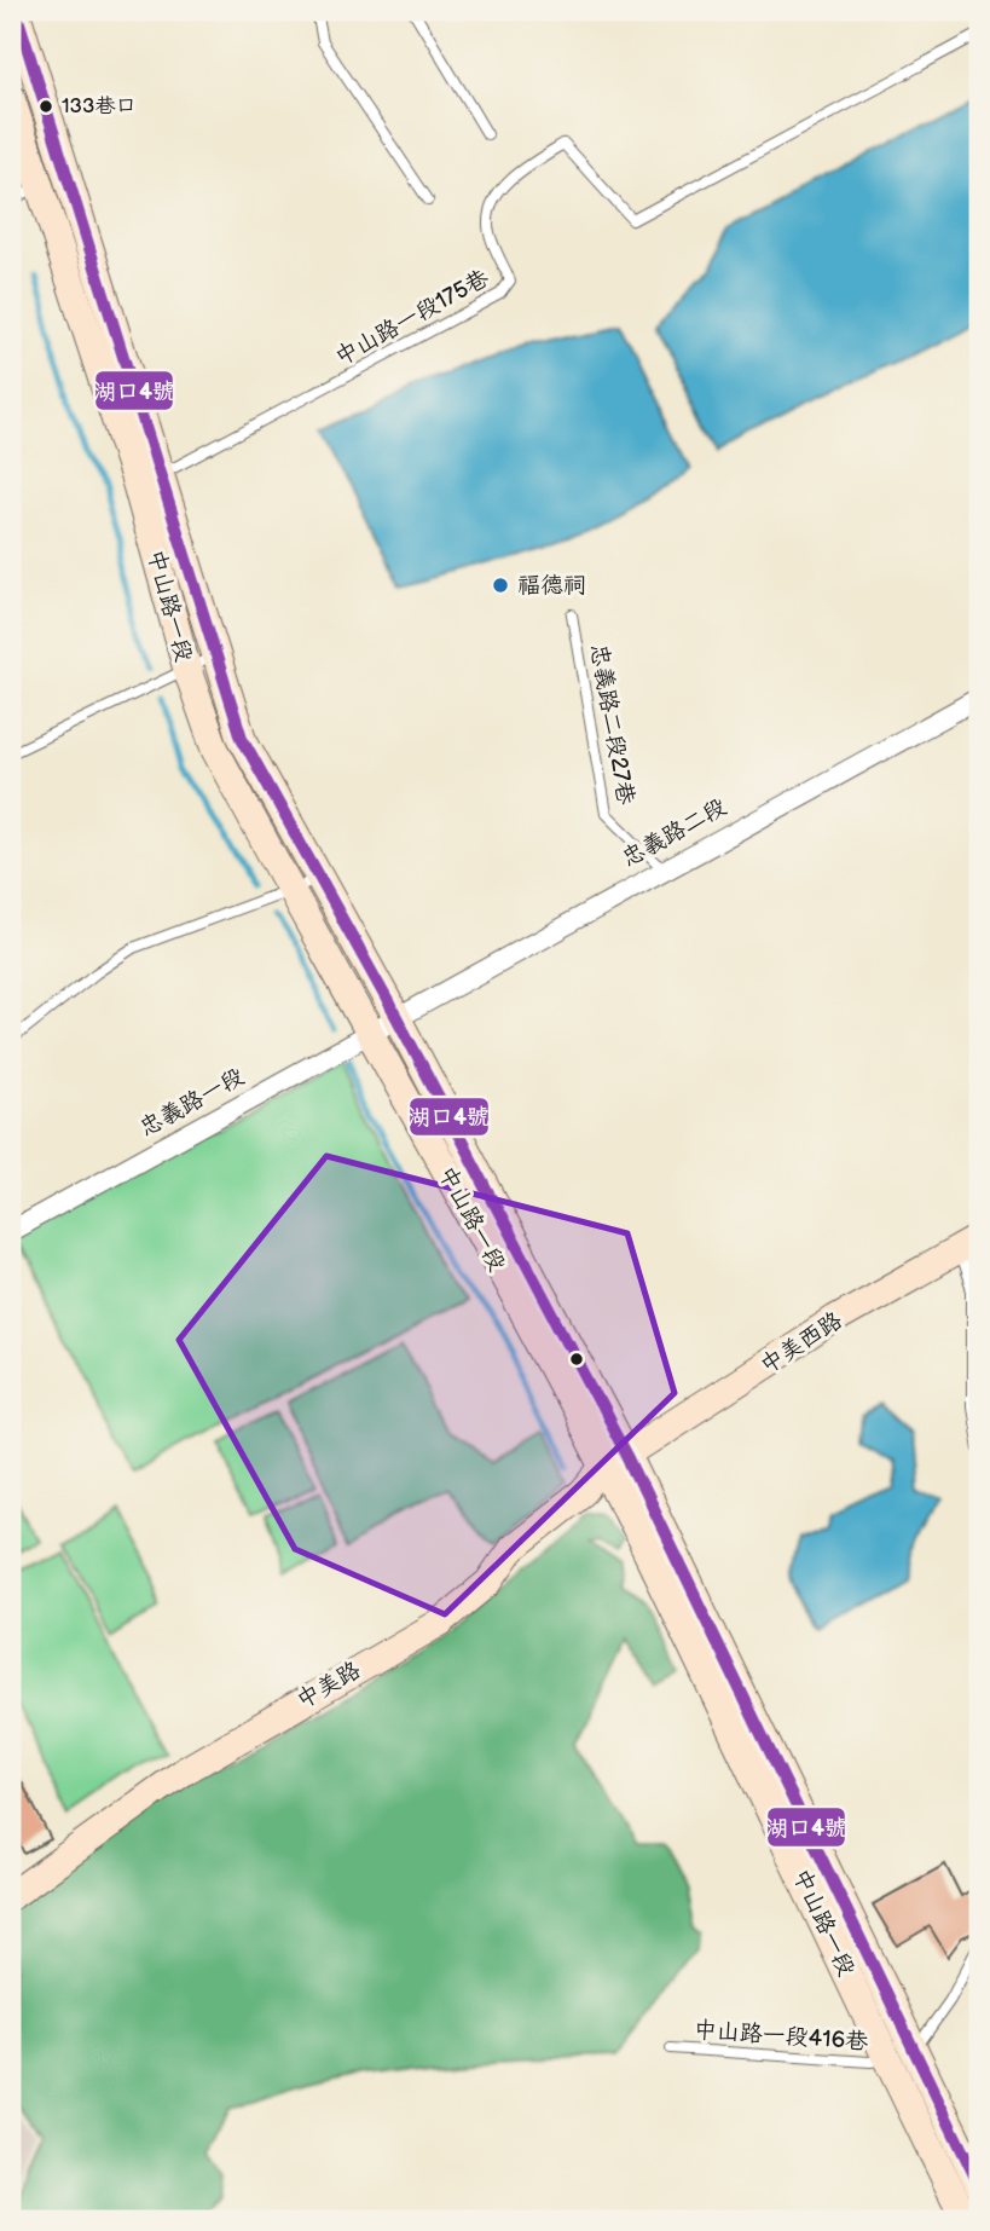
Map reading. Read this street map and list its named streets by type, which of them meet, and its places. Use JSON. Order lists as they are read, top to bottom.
{
  "streets": {
    "street": [
      "中山路一段",
      "忠義路二段",
      "忠義路一段",
      "中美西路",
      "中美路"
    ],
    "lane": ["中山路一段175巷", "忠義路二段27巷", "中山路一段416巷"]
  },
  "crossings": [
    ["中山路一段175巷", "中山路一段"],
    ["中山路一段", "忠義路二段"],
    ["中山路一段", "忠義路一段"],
    ["中山路一段", "中美西路"],
    ["中山路一段", "中美路"],
    ["中山路一段", "中山路一段416巷"],
    ["忠義路二段27巷", "忠義路二段"],
    ["忠義路二段", "忠義路一段"],
    ["中美西路", "中美路"]
  ],
  "places": ["133巷口", "福德祠"],
  "lines": ["transit line 湖口4號"]
}
